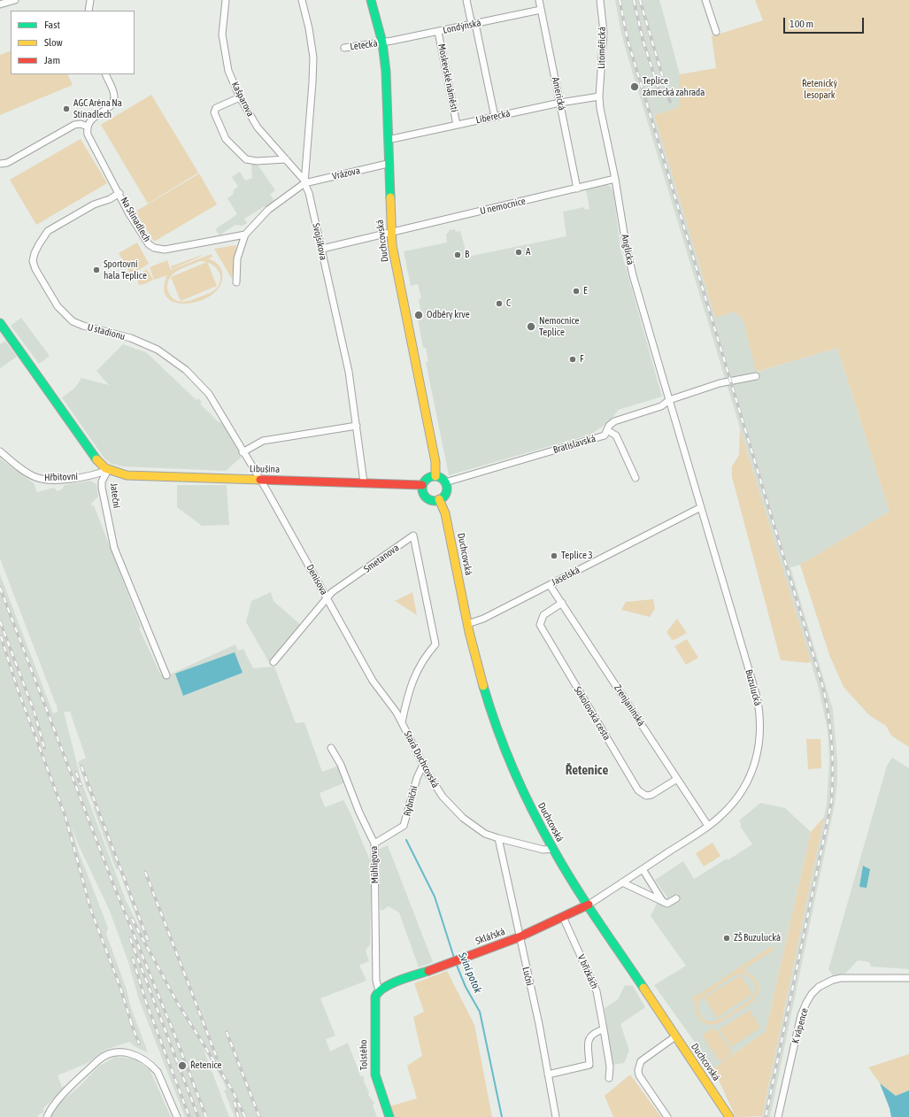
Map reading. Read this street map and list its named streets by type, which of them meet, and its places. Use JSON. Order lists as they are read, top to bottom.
{
  "streets": {
    "main road": [
      "Duchcovská",
      "Libušina",
      "Jateční",
      "Sklářská",
      "Tolstého"
    ],
    "street": [
      "Londýnská",
      "Letecká",
      "Litoměřická",
      "Moskevské náměstí",
      "Americká",
      "Kašparova",
      "Liberecká",
      "Vrázova",
      "U nemocnice",
      "Na Stínadlech",
      "Svojsíkova",
      "Anglická",
      "U stadionu",
      "Bratislavská",
      "Hřbitovní",
      "Smetanova",
      "Jaselská",
      "Denisova",
      "Buzulucká",
      "Zrenjaninská",
      "Sokolovská cesta",
      "Stará Duchcovská",
      "Rybniční",
      "Mühligova",
      "V břízkách",
      "Luční",
      "K vápence"
    ]
  },
  "crossings": [
    ["Londýnská", "Letecká"],
    ["Londýnská", "Moskevské náměstí"],
    ["Londýnská", "Americká"],
    ["Londýnská", "Duchcovská"],
    ["Letecká", "Duchcovská"],
    ["Litoměřická", "Liberecká"],
    ["Litoměřická", "Anglická"],
    ["Moskevské náměstí", "Liberecká"],
    ["Americká", "Liberecká"],
    ["Americká", "U nemocnice"],
    ["Kašparova", "Vrázova"],
    ["Kašparova", "Svojsíkova"],
    ["Liberecká", "Duchcovská"],
    ["Liberecká", "Anglická"],
    ["Vrázova", "Duchcovská"],
    ["Vrázova", "Svojsíkova"],
    ["U nemocnice", "Duchcovská"],
    ["U nemocnice", "Svojsíkova"],
    ["U nemocnice", "Anglická"],
    ["Na Stínadlech", "U stadionu"],
    ["Duchcovská", "Bratislavská"],
    ["Duchcovská", "Libušina"],
    ["Duchcovská", "Jaselská"],
    ["Duchcovská", "Buzulucká"],
    ["Duchcovská", "Stará Duchcovská"],
    ["Duchcovská", "Sklářská"],
    ["Svojsíkova", "Libušina"],
    ["Anglická", "Bratislavská"],
    ["Anglická", "Buzulucká"],
    ["U stadionu", "Libušina"],
    ["U stadionu", "Denisova"],
    ["Bratislavská", "Libušina"],
    ["Bratislavská", "Buzulucká"],
    ["Libušina", "Hřbitovní"],
    ["Libušina", "Jateční"],
    ["Libušina", "Denisova"],
    ["Hřbitovní", "Jateční"],
    ["Smetanova", "Denisova"],
    ["Smetanova", "Stará Duchcovská"],
    ["Jaselská", "Buzulucká"],
    ["Jaselská", "Zrenjaninská"],
    ["Denisova", "Stará Duchcovská"],
    ["Buzulucká", "Zrenjaninská"],
    ["Buzulucká", "Sklářská"],
    ["Zrenjaninská", "Sokolovská cesta"],
    ["Stará Duchcovská", "Rybniční"],
    ["Stará Duchcovská", "Luční"],
    ["Rybniční", "Mühligova"],
    ["Mühligova", "Sklářská"],
    ["Mühligova", "Tolstého"],
    ["Sklářská", "V břízkách"],
    ["Sklářská", "Luční"],
    ["Sklářská", "Tolstého"]
  ],
  "districts": ["Řetenice"],
  "water": ["Sviní potok"],
  "parks": ["Řetenický lesopark"],
  "places": [
    "Teplice zámecká zahrada",
    "AGC Aréna Na Stínadlech",
    "A",
    "B",
    "Sportovní hala Teplice",
    "E",
    "C",
    "Odběry krve",
    "Nemocnice Teplice",
    "F",
    "Teplice 3",
    "ZŠ Buzulucká",
    "Řetenice"
  ],
  "legend": ["Fast", "Slow", "Jam"],
  "scale_bar": "100 m"
}
